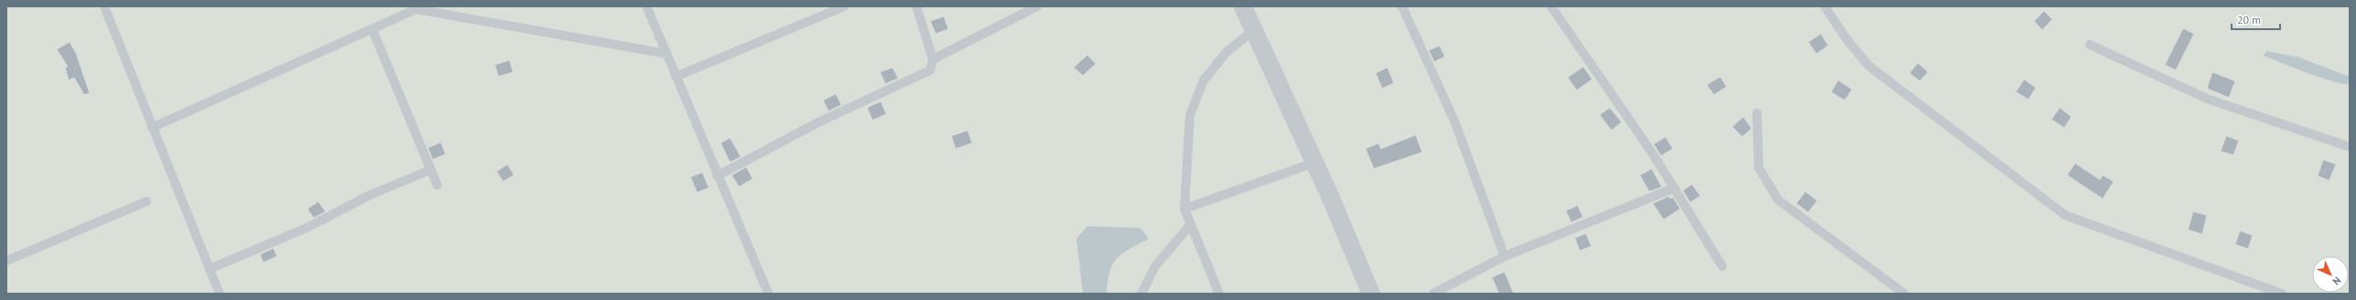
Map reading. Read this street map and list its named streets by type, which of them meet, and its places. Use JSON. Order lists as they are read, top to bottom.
{
  "scale_bar": "20 m",
  "north": "bottom right"
}
